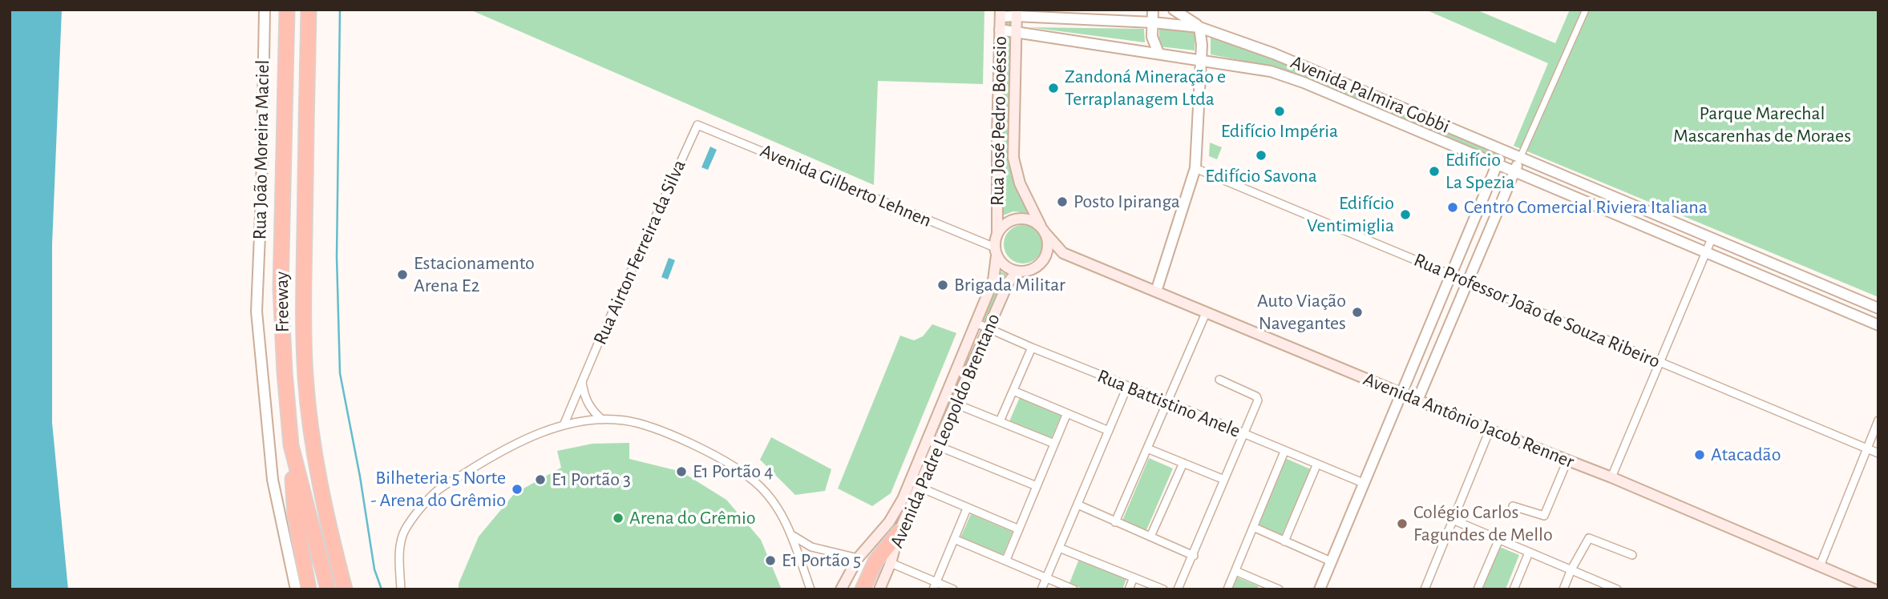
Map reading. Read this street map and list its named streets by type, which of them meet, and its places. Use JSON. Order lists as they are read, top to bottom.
{
  "streets": {
    "highway": ["Freeway"],
    "main road": ["Rua José Pedro Boéssio", "Avenida Antônio Jacob Renner", "Avenida Padre Leopoldo Brentano"],
    "street": [
      "Avenida Palmira Gobbi",
      "Rua João Moreira Maciel",
      "Avenida Gilberto Lehnen",
      "Rua Airton Ferreira da Silva",
      "Rua Professor João de Souza Ribeiro",
      "Rua Battistino Anele"
    ]
  },
  "crossings": [
    ["Avenida Palmira Gobbi", "Rua José Pedro Boéssio"],
    ["Rua José Pedro Boéssio", "Avenida Gilberto Lehnen"],
    ["Rua José Pedro Boéssio", "Avenida Antônio Jacob Renner"],
    ["Rua José Pedro Boéssio", "Avenida Padre Leopoldo Brentano"],
    ["Avenida Gilberto Lehnen", "Rua Airton Ferreira da Silva"],
    ["Avenida Gilberto Lehnen", "Avenida Antônio Jacob Renner"],
    ["Avenida Gilberto Lehnen", "Avenida Padre Leopoldo Brentano"],
    ["Rua Battistino Anele", "Avenida Padre Leopoldo Brentano"],
    ["Avenida Antônio Jacob Renner", "Avenida Padre Leopoldo Brentano"]
  ],
  "parks": ["Parque Marechal Mascarenhas de Moraes"],
  "places": [
    "Zandoná Mineração e Terraplanagem Ltda",
    "Edifício Impéria",
    "Edifício Savona",
    "Edifício La Spezia",
    "Posto Ipiranga",
    "Centro Comercial Riviera Italiana",
    "Edifício Ventimiglia",
    "Estacionamento Arena E2",
    "Brigada Militar",
    "Auto Viação Navegantes",
    "Atacadão",
    "E1 Portão 4",
    "E1 Portão 3",
    "Bilheteria 5 Norte - Arena do Grêmio",
    "Arena do Grêmio",
    "Colégio Carlos Fagundes de Mello",
    "E1 Portão 5"
  ]
}
